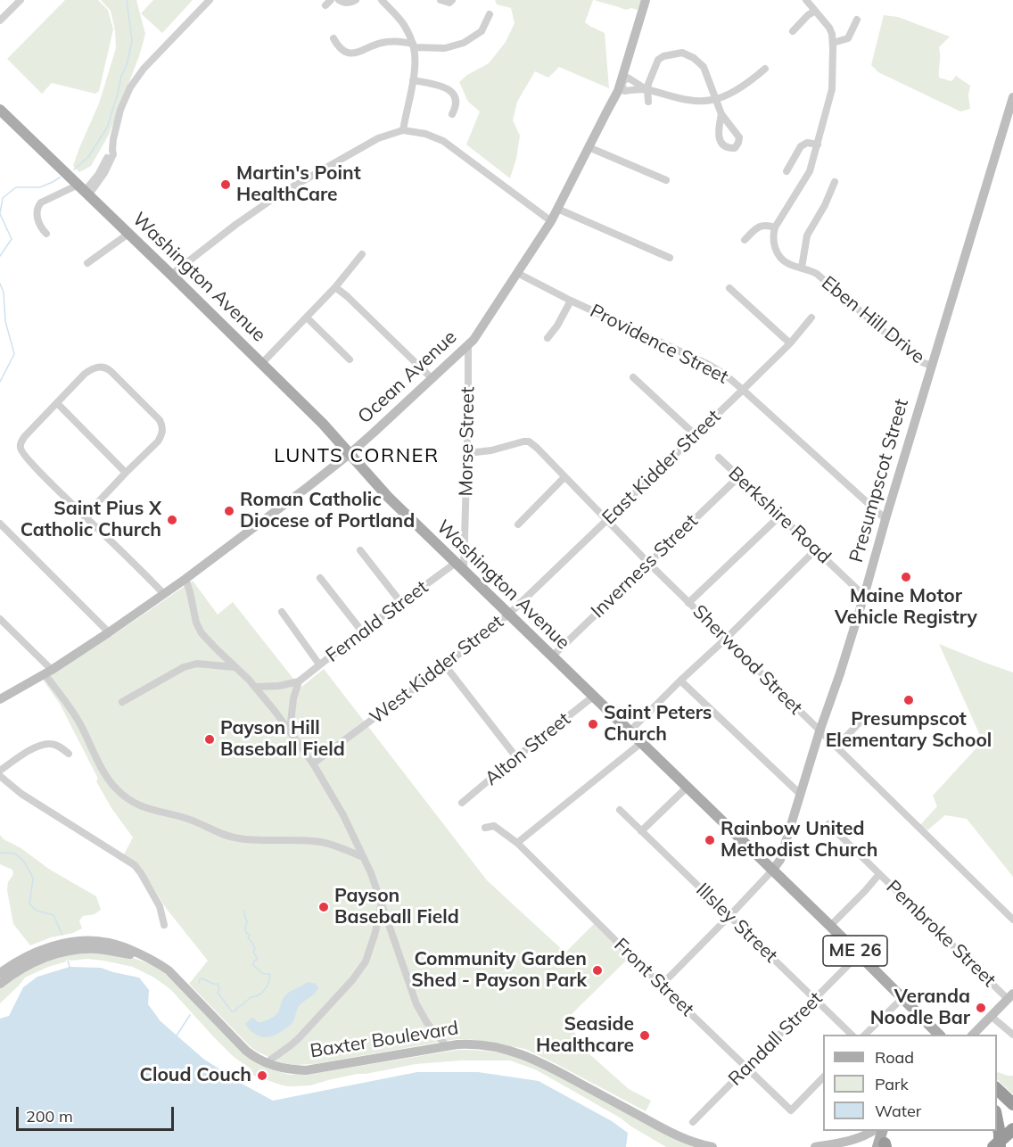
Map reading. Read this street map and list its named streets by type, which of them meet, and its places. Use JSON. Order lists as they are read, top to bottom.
{
  "streets": {
    "main road": ["Washington Avenue", "ME 26"],
    "street": [
      "Eben Hill Drive",
      "Providence Street",
      "Ocean Avenue",
      "Morse Street",
      "East Kidder Street",
      "Presumpscot Street",
      "Berkshire Road",
      "Inverness Street",
      "Fernald Street",
      "Sherwood Street",
      "West Kidder Street",
      "Alton Street",
      "Illsley Street",
      "Pembroke Street",
      "Front Street",
      "Randall Street",
      "Baxter Boulevard"
    ]
  },
  "crossings": [
    ["Washington Avenue", "Ocean Avenue"],
    ["Washington Avenue", "Morse Street"],
    ["Washington Avenue", "East Kidder Street"],
    ["Washington Avenue", "Presumpscot Street"],
    ["Washington Avenue", "Inverness Street"],
    ["Washington Avenue", "Fernald Street"],
    ["Washington Avenue", "West Kidder Street"],
    ["Washington Avenue", "Alton Street"],
    ["Washington Avenue", "Randall Street"],
    ["Eben Hill Drive", "Presumpscot Street"],
    ["Providence Street", "Ocean Avenue"],
    ["Providence Street", "East Kidder Street"],
    ["Providence Street", "Presumpscot Street"],
    ["Ocean Avenue", "Morse Street"],
    ["Morse Street", "Fernald Street"],
    ["Morse Street", "Sherwood Street"],
    ["East Kidder Street", "Sherwood Street"],
    ["East Kidder Street", "West Kidder Street"],
    ["Presumpscot Street", "Berkshire Road"],
    ["Presumpscot Street", "Sherwood Street"],
    ["Berkshire Road", "Inverness Street"],
    ["Inverness Street", "Sherwood Street"],
    ["Illsley Street", "Randall Street"],
    ["Front Street", "Randall Street"]
  ],
  "districts": ["LUNTS CORNER"],
  "places": [
    "Martin's Point HealthCare",
    "Roman Catholic Diocese of Portland",
    "Saint Pius X Catholic Church",
    "Maine Motor Vehicle Registry",
    "Presumpscot Elementary School",
    "Saint Peters Church",
    "Payson Hill Baseball Field",
    "Rainbow United Methodist Church",
    "Payson Baseball Field",
    "Community Garden Shed - Payson Park",
    "Veranda Noodle Bar",
    "Seaside Healthcare",
    "Cloud Couch"
  ],
  "legend": ["Road", "Park", "Water"],
  "scale_bar": "200 m"
}
